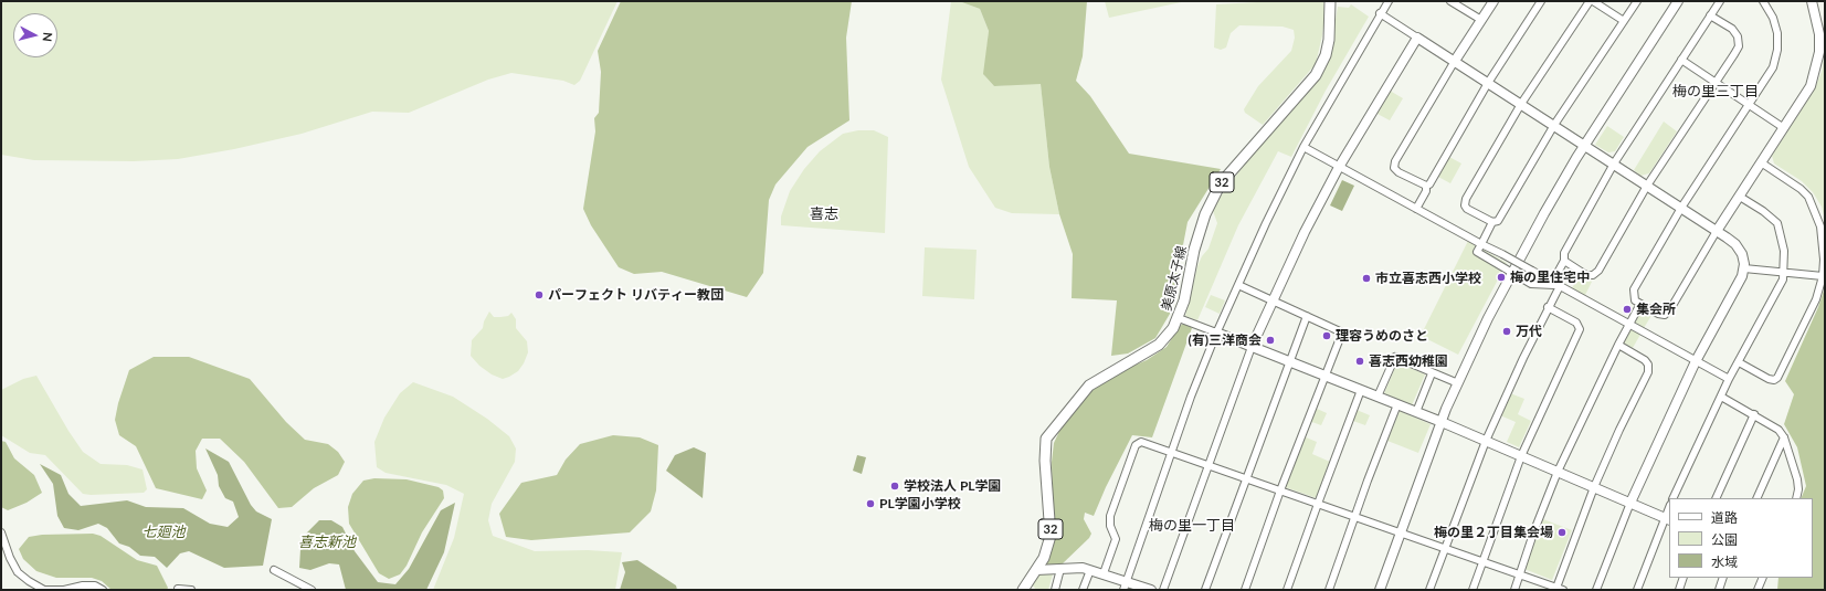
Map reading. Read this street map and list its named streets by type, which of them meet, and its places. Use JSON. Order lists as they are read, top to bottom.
{
  "streets": {
    "main road": ["32", "美原太子線"]
  },
  "districts": ["梅の里三丁目", "喜志", "梅の里一丁目"],
  "water": ["七廻池", "喜志新池"],
  "places": [
    "梅の里住宅中",
    "市立喜志西小学校",
    "パーフェクト リバティー教団",
    "集会所",
    "万代",
    "理容うめのさと",
    "(有)三洋商会",
    "喜志西幼稚園",
    "学校法人 PL学園",
    "PL学園小学校",
    "梅の里２丁目集会場"
  ],
  "legend": ["道路", "公園", "水域"],
  "north": "right"
}
